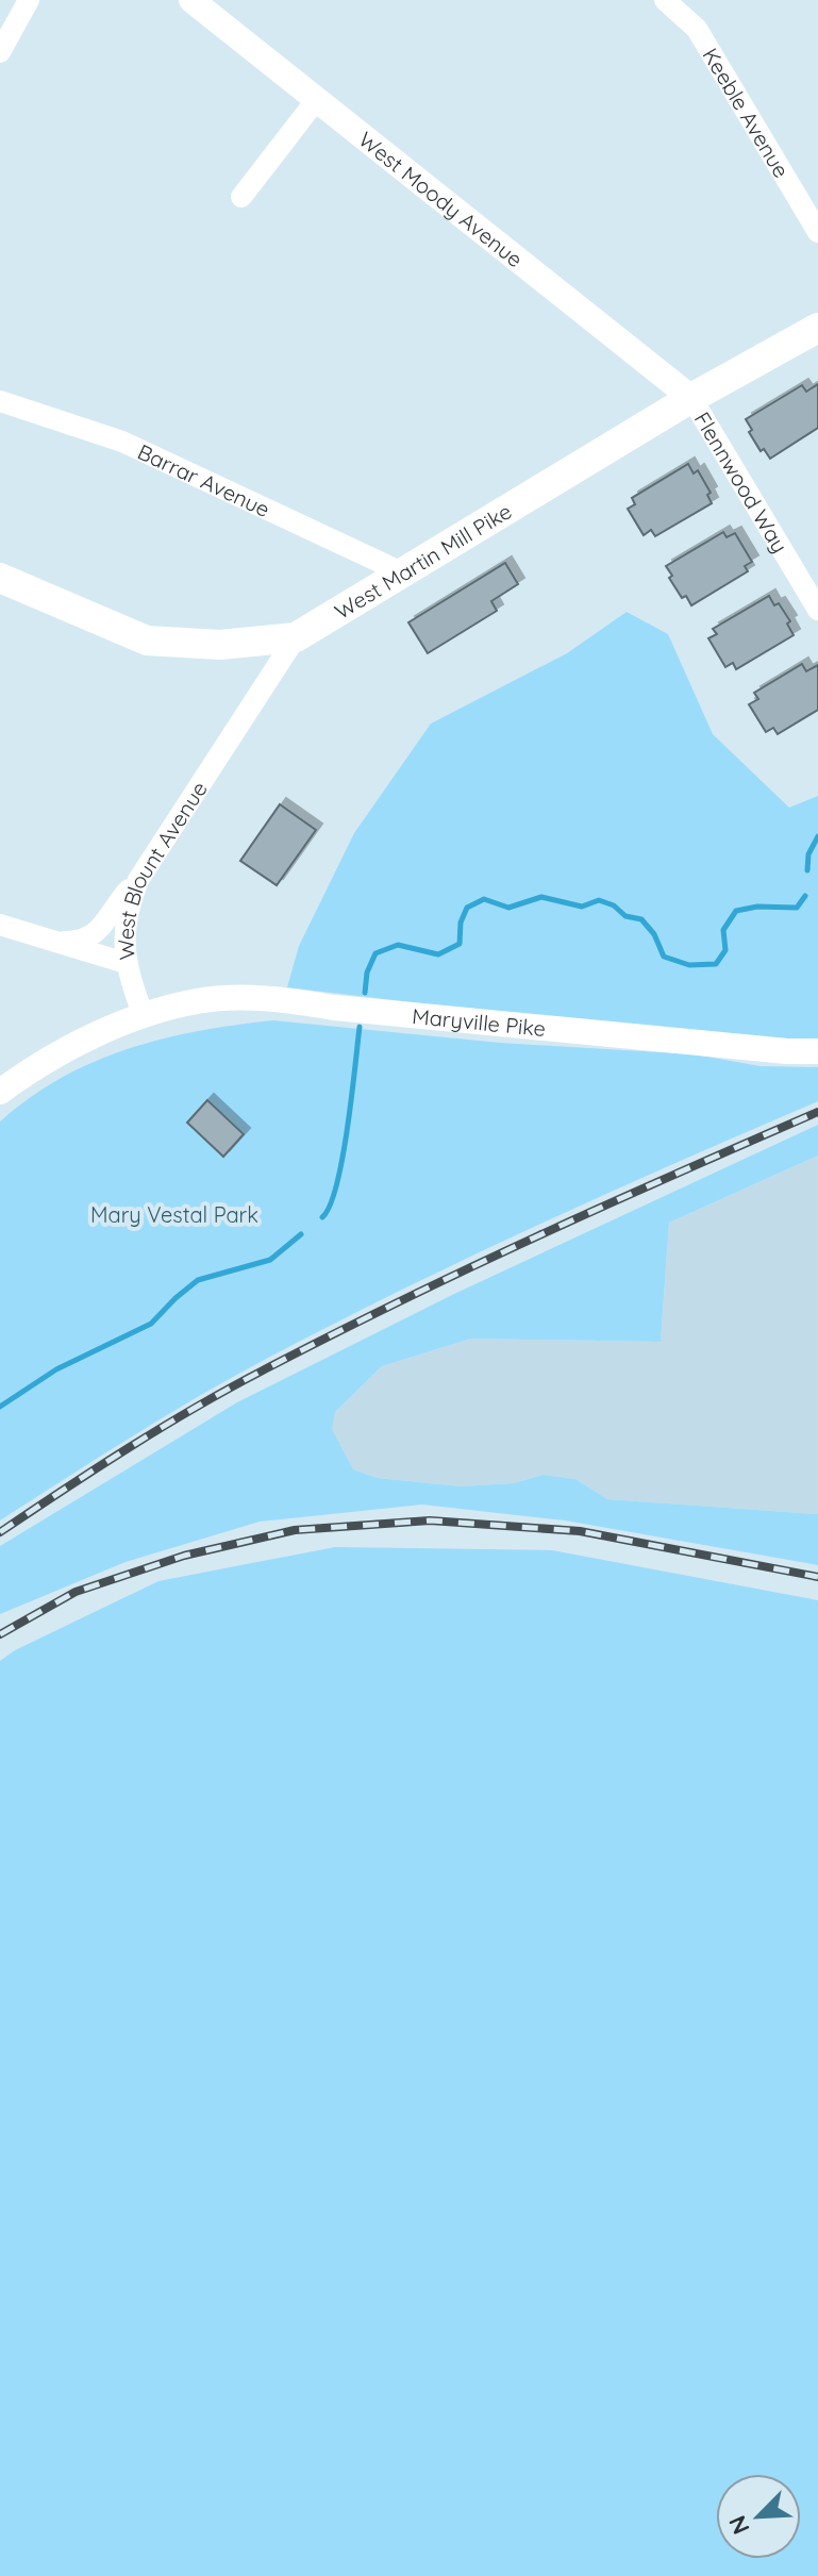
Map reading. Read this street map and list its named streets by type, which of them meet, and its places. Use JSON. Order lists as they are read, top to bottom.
{
  "streets": {
    "main road": ["West Martin Mill Pike"],
    "street": [
      "Keeble Avenue",
      "West Moody Avenue",
      "Barrar Avenue",
      "Flennwood Way",
      "West Blount Avenue",
      "Maryville Pike"
    ]
  },
  "crossings": [
    ["West Moody Avenue", "Flennwood Way"],
    ["West Moody Avenue", "West Martin Mill Pike"],
    ["Barrar Avenue", "West Martin Mill Pike"],
    ["Flennwood Way", "West Martin Mill Pike"],
    ["West Martin Mill Pike", "West Blount Avenue"],
    ["West Blount Avenue", "Maryville Pike"]
  ],
  "parks": ["Mary Vestal Park"],
  "north": "bottom left"
}
